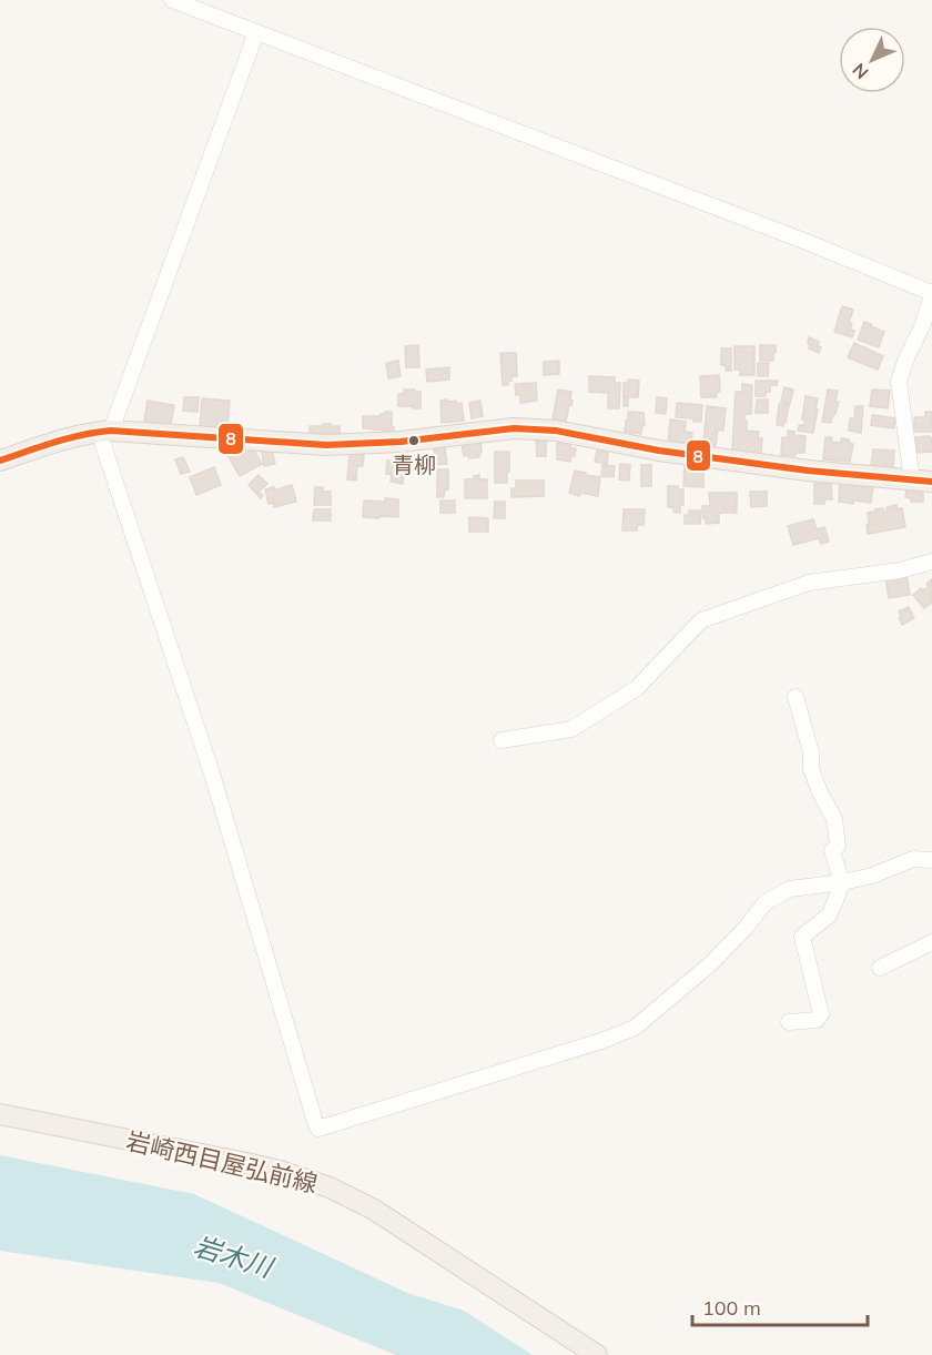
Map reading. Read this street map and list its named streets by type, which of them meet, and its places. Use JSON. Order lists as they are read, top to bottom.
{
  "streets": {
    "main road": ["岩崎西目屋弘前線"]
  },
  "water": ["岩木川"],
  "places": ["青柳"],
  "lines": ["transit line 8"],
  "scale_bar": "100 m",
  "north": "bottom left"
}
